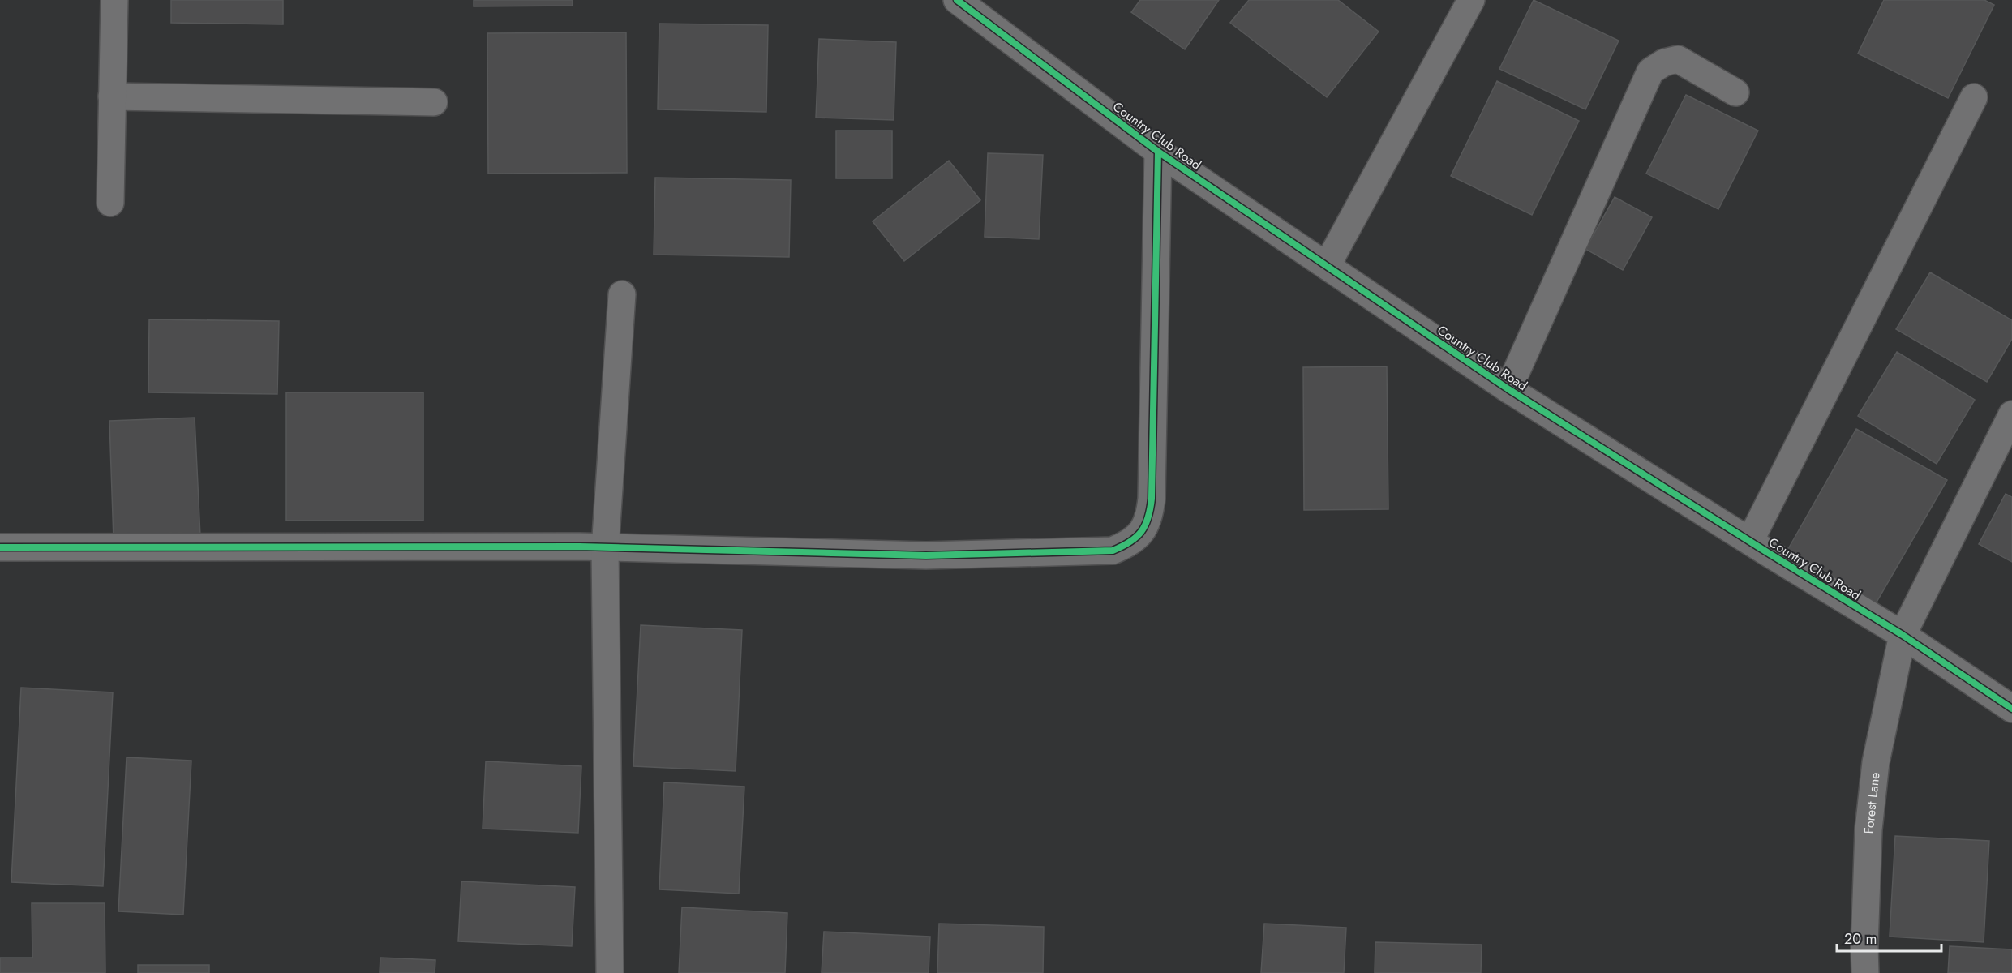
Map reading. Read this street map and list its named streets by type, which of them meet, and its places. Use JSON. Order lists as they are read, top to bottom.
{
  "streets": {
    "street": ["Country Club Road", "Forest Lane"]
  },
  "crossings": [
    ["Country Club Road", "Forest Lane"]
  ],
  "scale_bar": "20 m"
}
